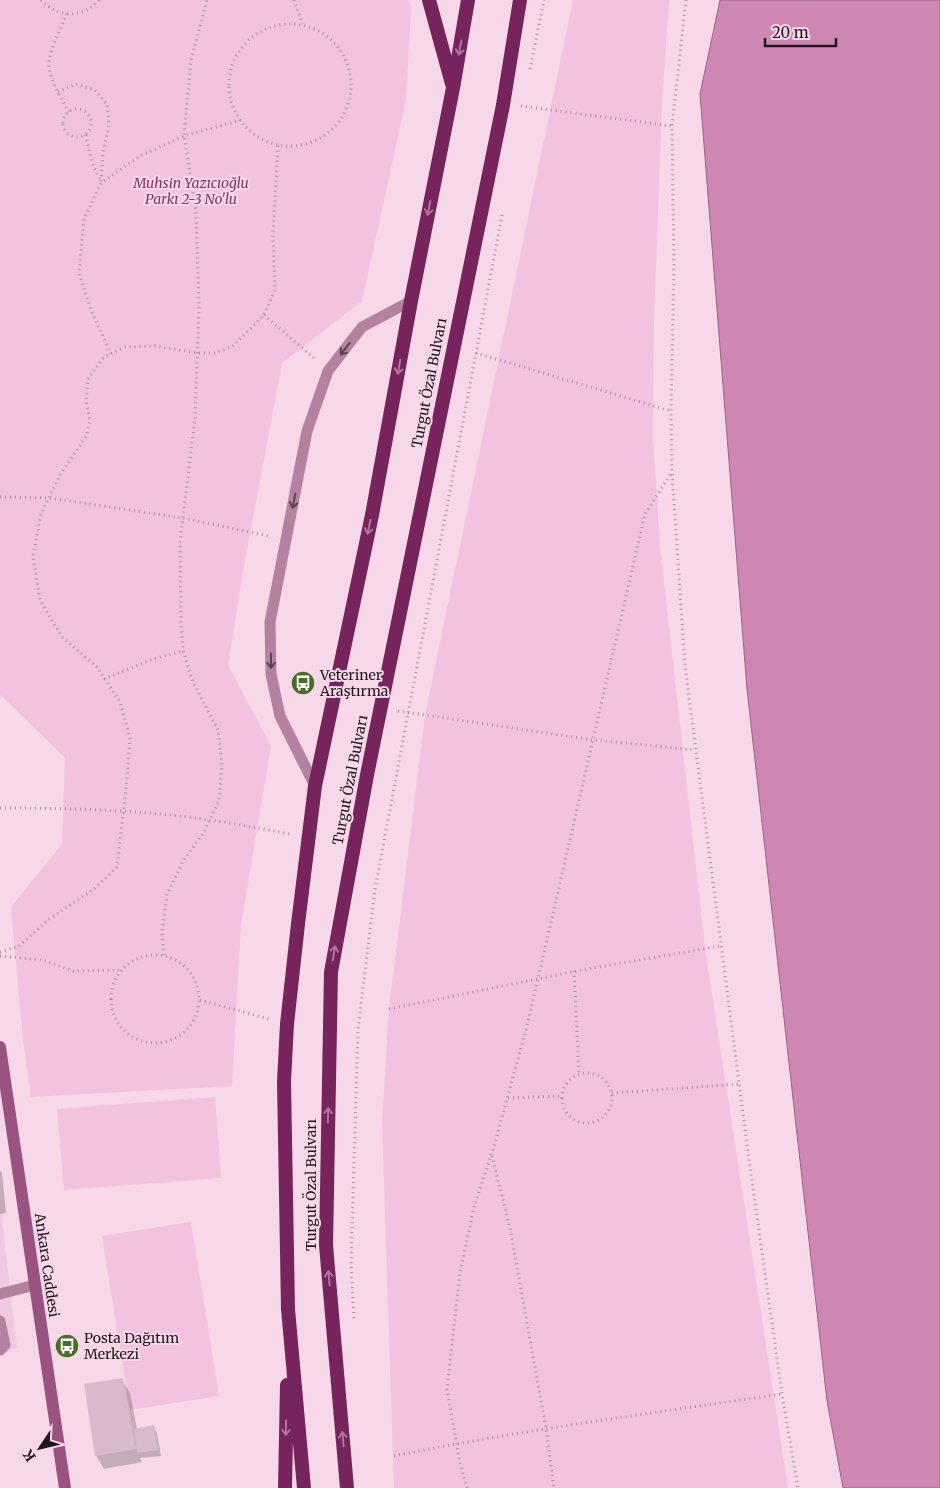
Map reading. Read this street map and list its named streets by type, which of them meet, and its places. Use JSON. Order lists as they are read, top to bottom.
{
  "streets": {
    "highway": ["Turgut Özal Bulvarı"],
    "main road": ["Ankara Caddesi"]
  },
  "parks": ["Muhsin Yazıcıoğlu Parkı 2-3 No'lu"],
  "places": {
    "bus stop": ["Veteriner Araştırma", "Posta Dağıtım Merkezi"]
  },
  "scale_bar": "20 m",
  "north": "bottom left"
}
